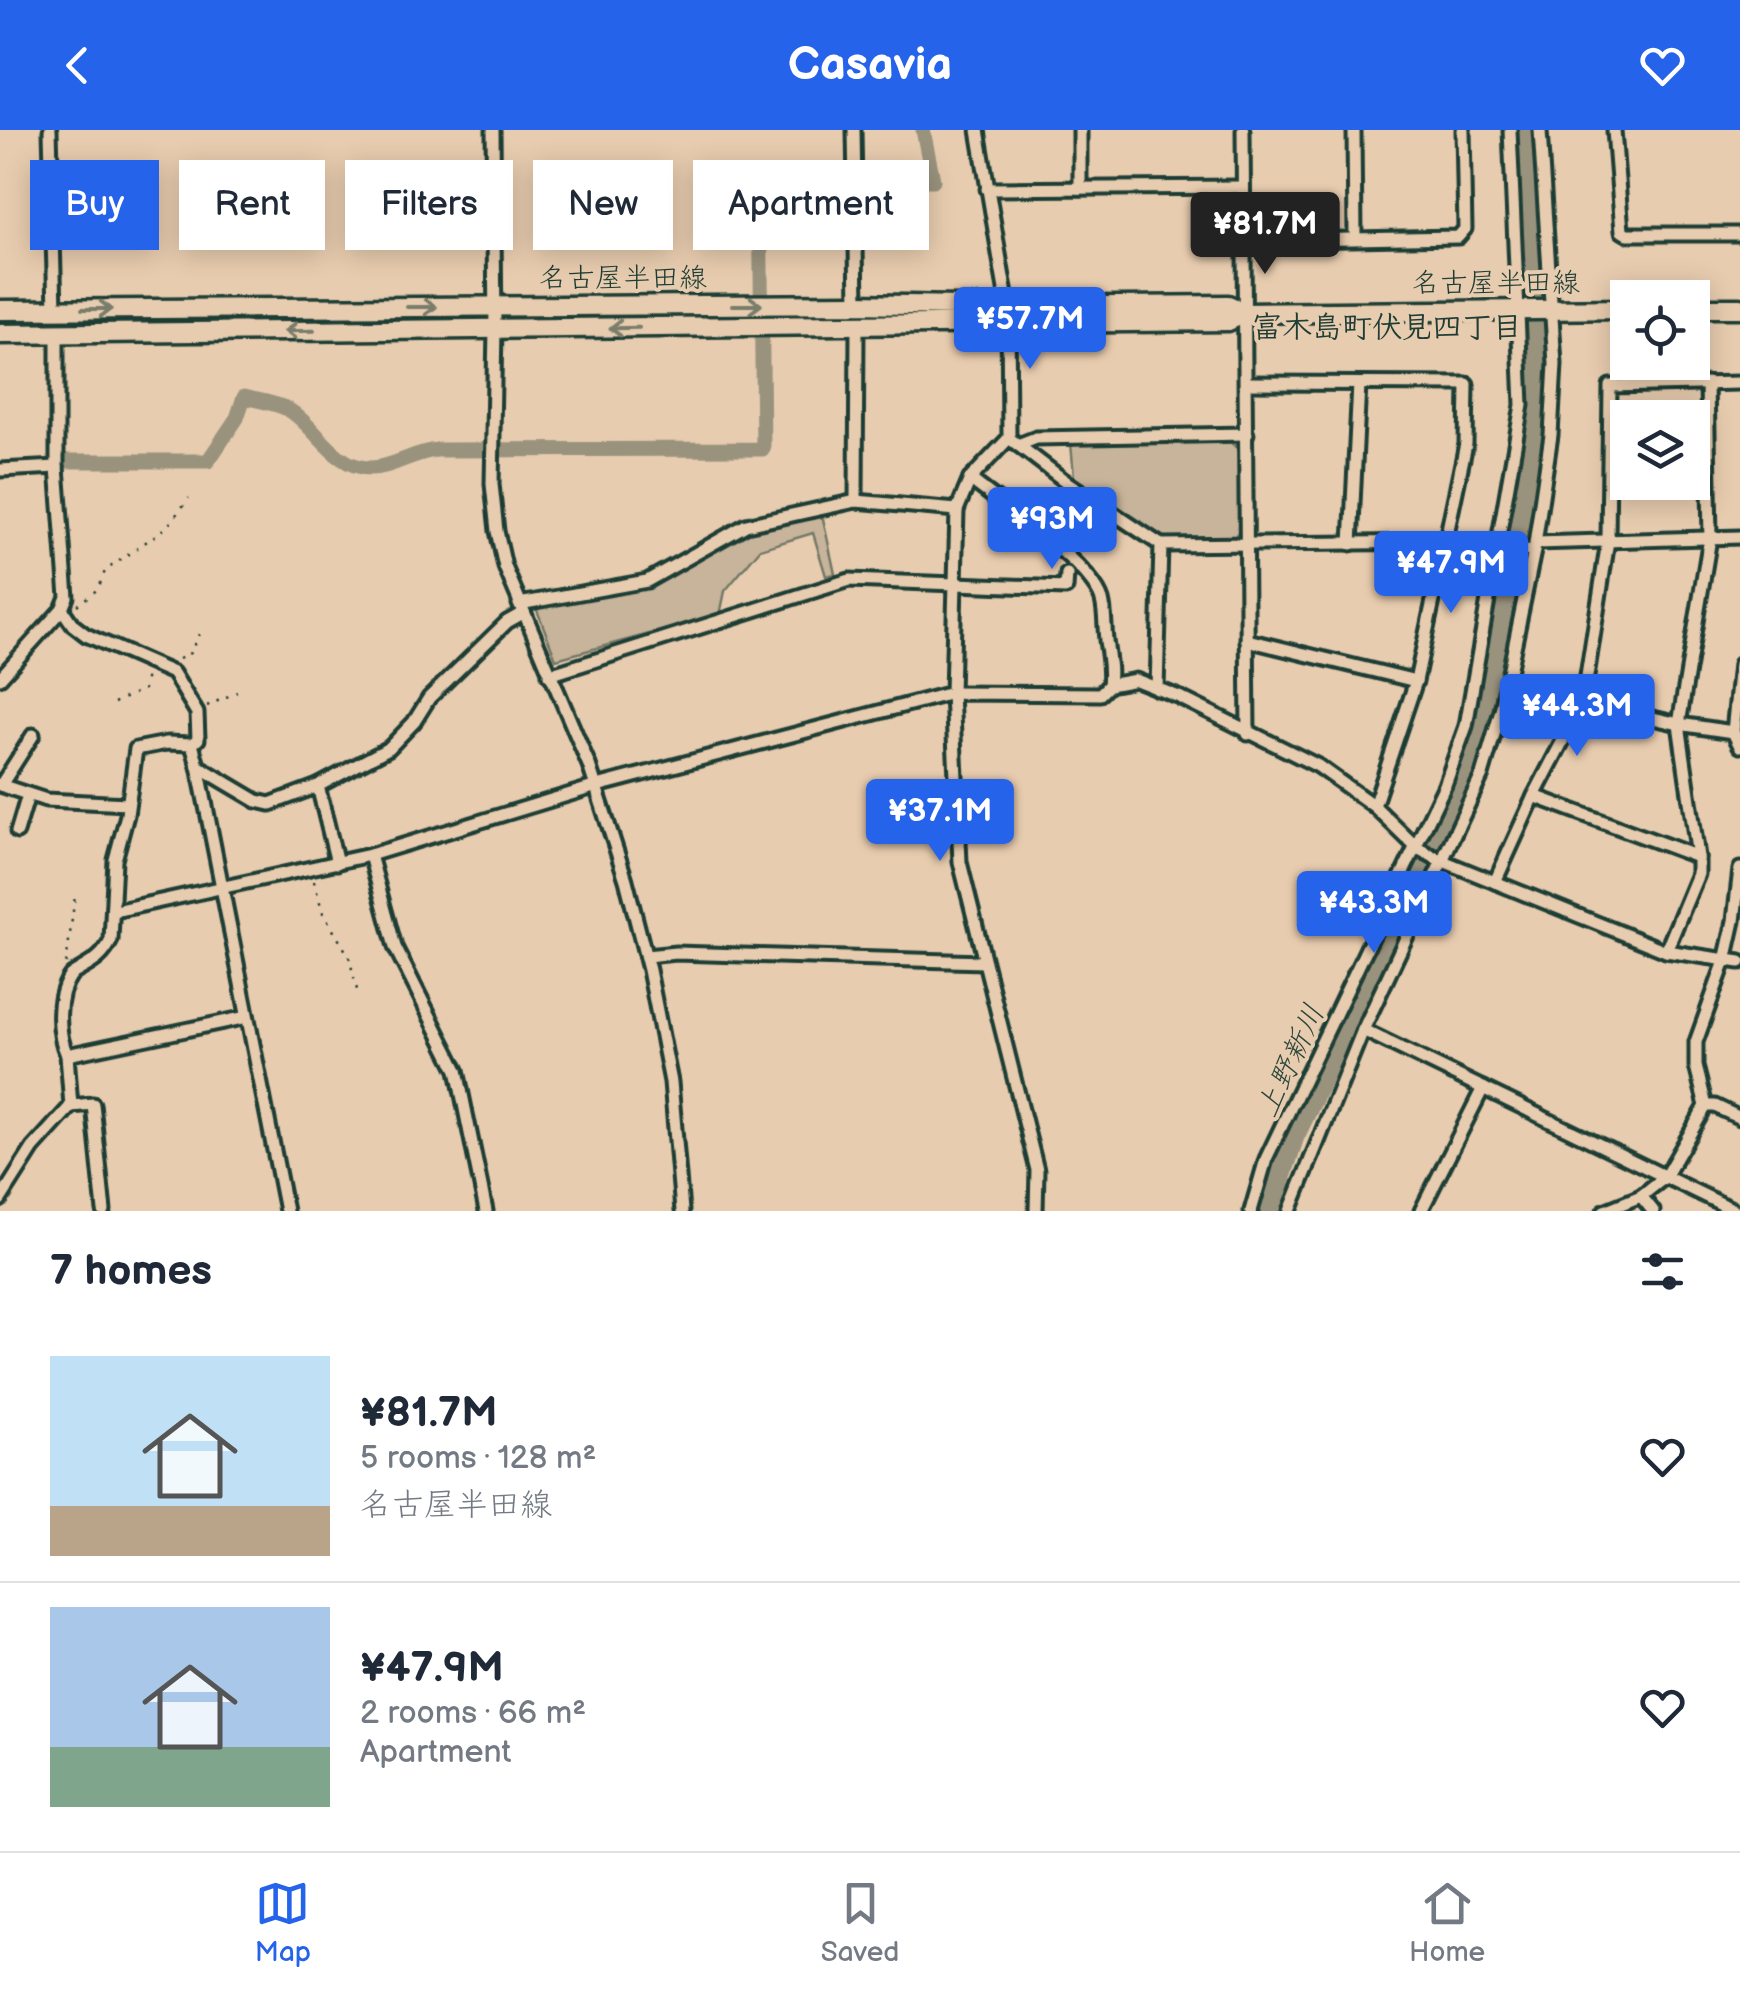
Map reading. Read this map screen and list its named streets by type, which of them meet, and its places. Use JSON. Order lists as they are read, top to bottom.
{
  "streets": {
    "main road": ["名古屋半田線"]
  },
  "districts": ["富木島町伏見四丁目"],
  "water": ["上野新川"],
  "page": {
    "header": "Casavia",
    "chip": [
      "Buy",
      "Rent",
      "Filters",
      "New",
      "Apartment"
    ],
    "price": [
      "¥81.7M",
      "¥57.7M",
      "¥93M",
      "¥47.9M",
      "¥44.3M",
      "¥37.1M",
      "¥43.3M"
    ],
    "heading": "7 homes",
    "list": [
      {
        "name": "¥81.7M",
        "note": "5 rooms · 128 m² · 名古屋半田線"
      },
      {
        "name": "¥47.9M",
        "note": "2 rooms · 66 m² · Apartment"
      }
    ],
    "tabs": ["Map", "Saved", "Home"]
  }
}
